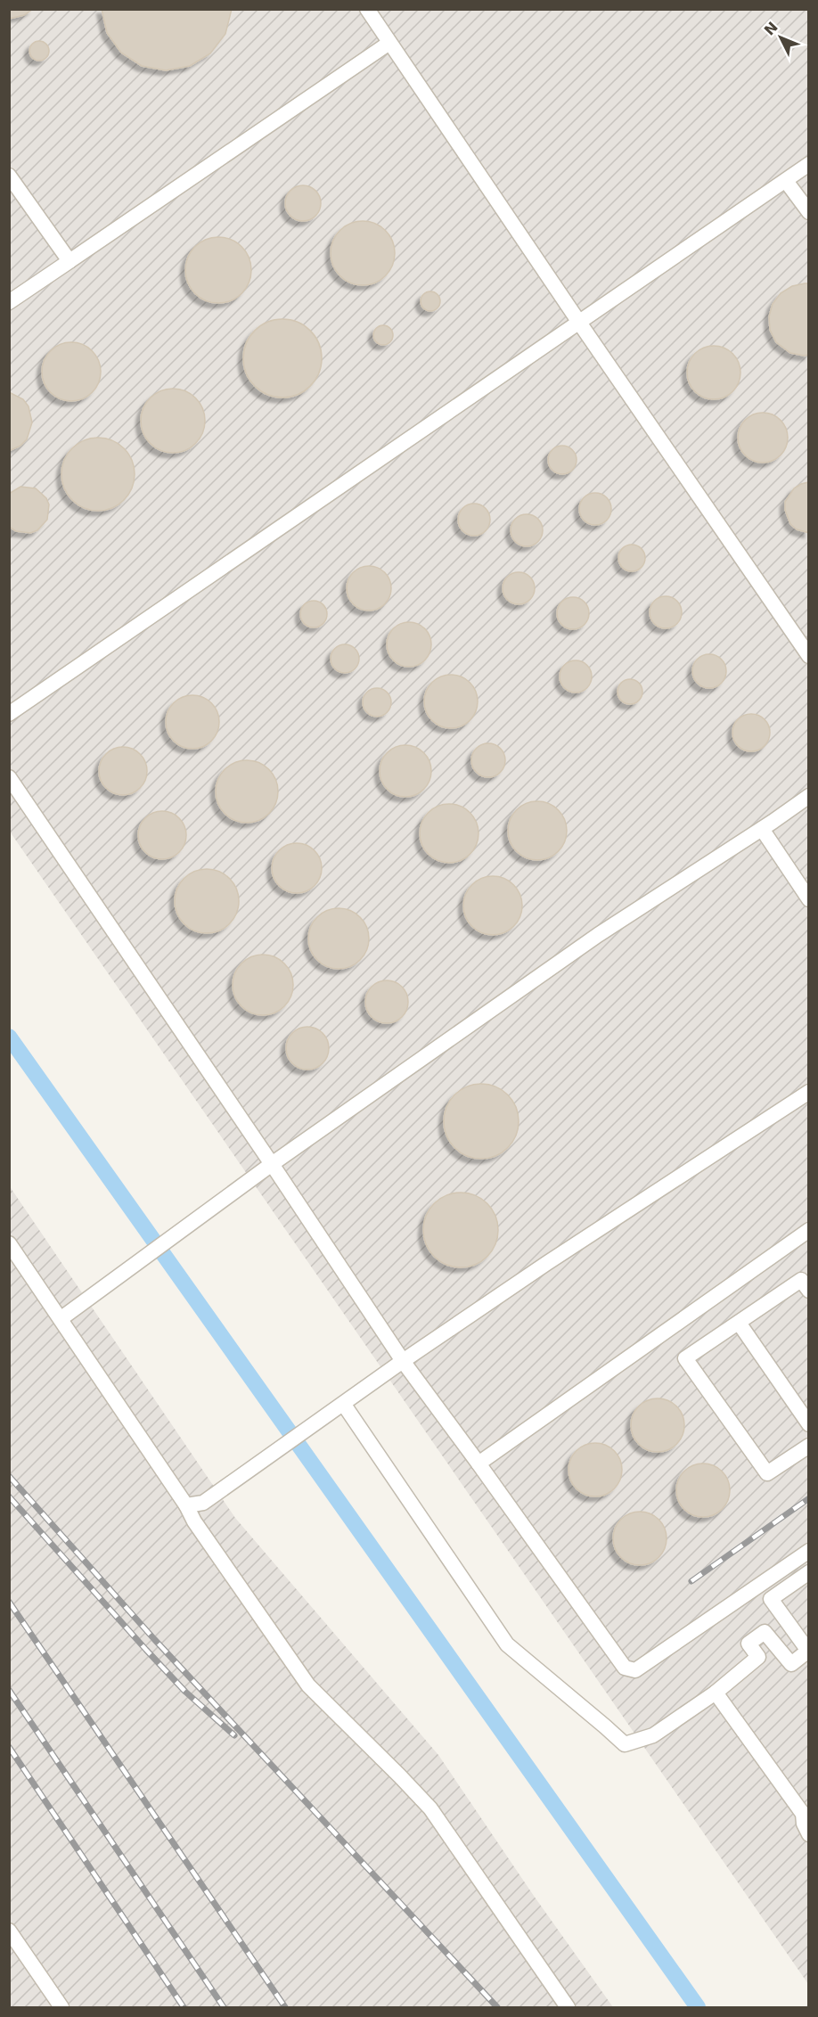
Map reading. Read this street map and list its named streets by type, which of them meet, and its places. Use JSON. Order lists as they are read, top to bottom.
{
  "north": "top left"
}
